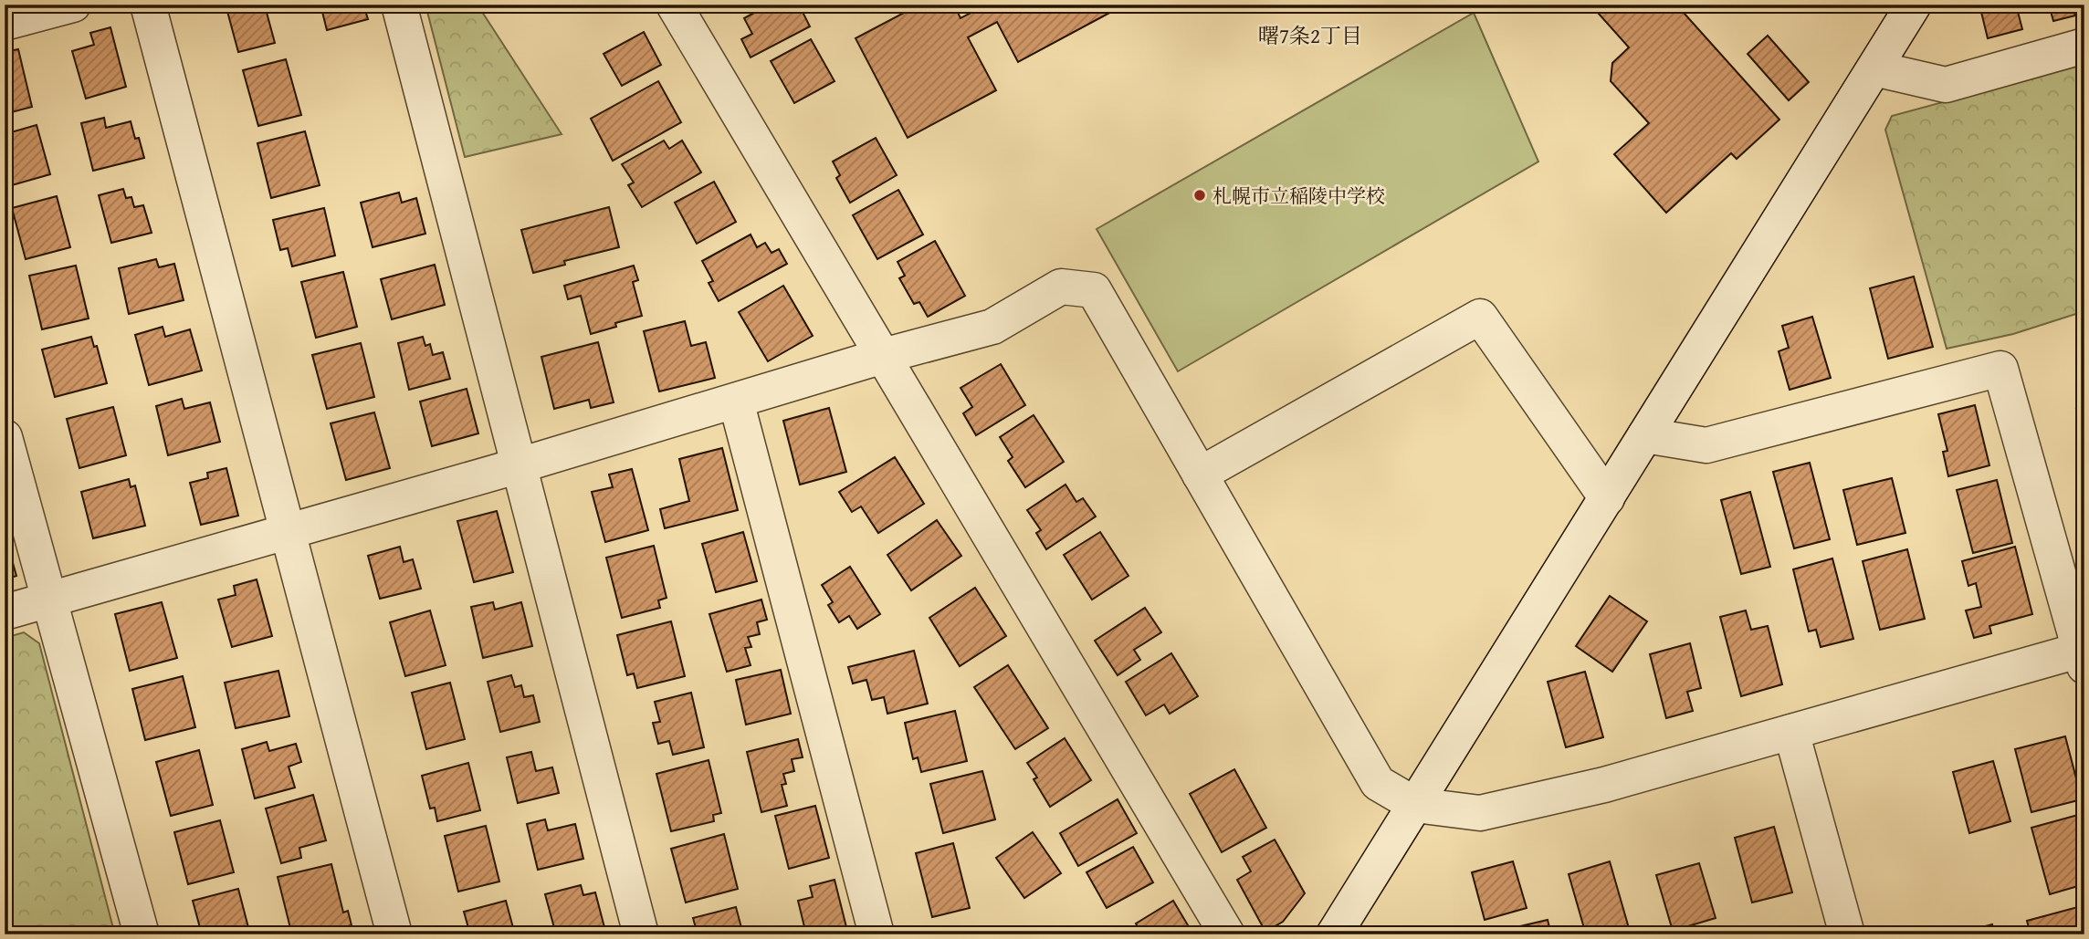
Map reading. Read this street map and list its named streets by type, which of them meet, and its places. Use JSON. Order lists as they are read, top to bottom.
{
  "districts": ["曙7条2丁目"],
  "places": ["札幌市立稲陵中学校"]
}
